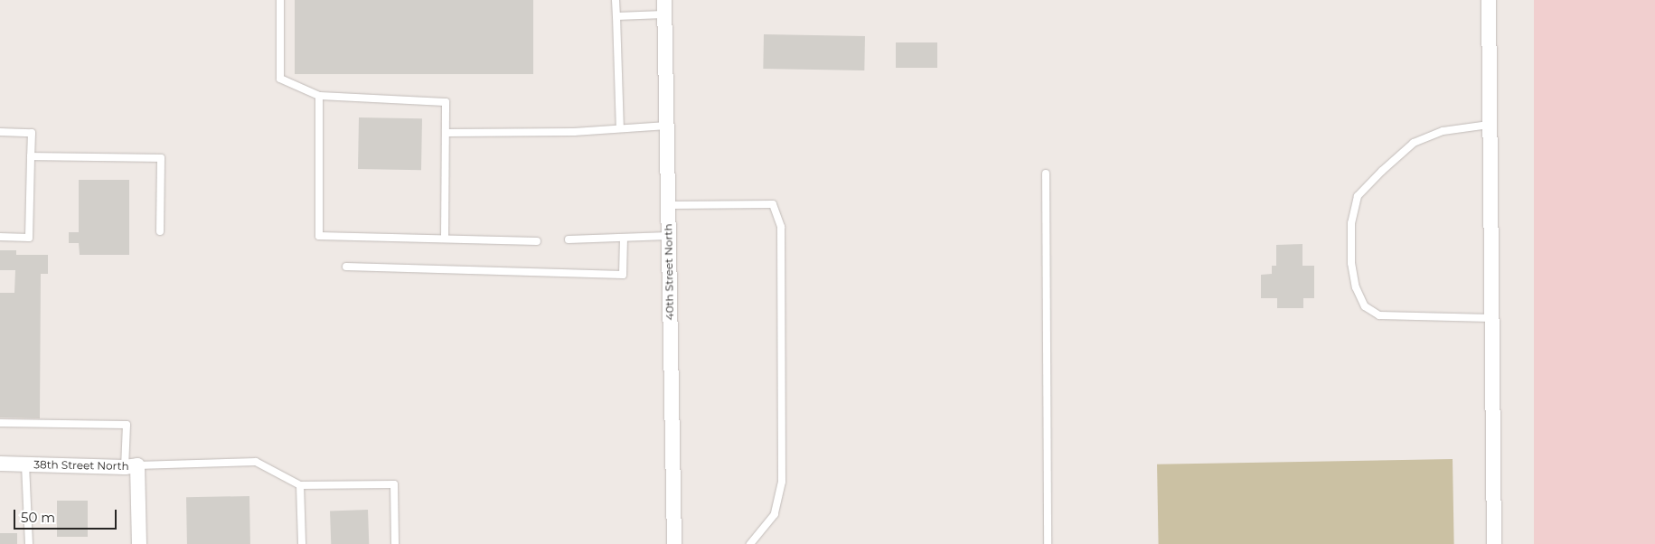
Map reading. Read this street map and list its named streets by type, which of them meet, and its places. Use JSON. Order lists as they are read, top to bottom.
{
  "streets": {
    "street": ["40th Street North", "38th Street North"]
  },
  "scale_bar": "50 m"
}
